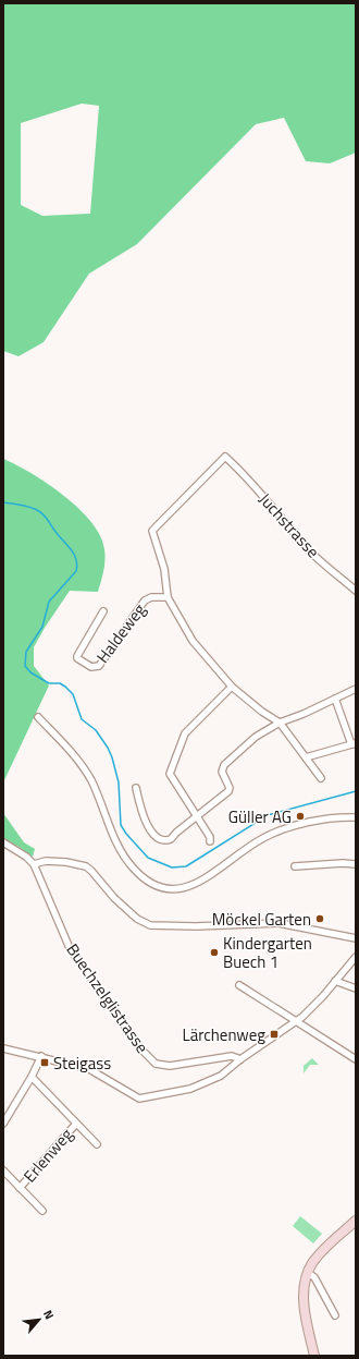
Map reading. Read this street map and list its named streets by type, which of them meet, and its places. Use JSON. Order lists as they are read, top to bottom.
{
  "streets": {
    "street": [
      "Juchstrasse",
      "Haldeweg",
      "Buechzelglistrasse",
      "Erlenweg"
    ]
  },
  "crossings": [
    ["Juchstrasse", "Haldeweg"]
  ],
  "places": {
    "other": ["Güller AG", "Möckel Garten", "Kindergarten Buech 1"],
    "transit": ["Lärchenweg", "Steigass"]
  },
  "north": "top right"
}
